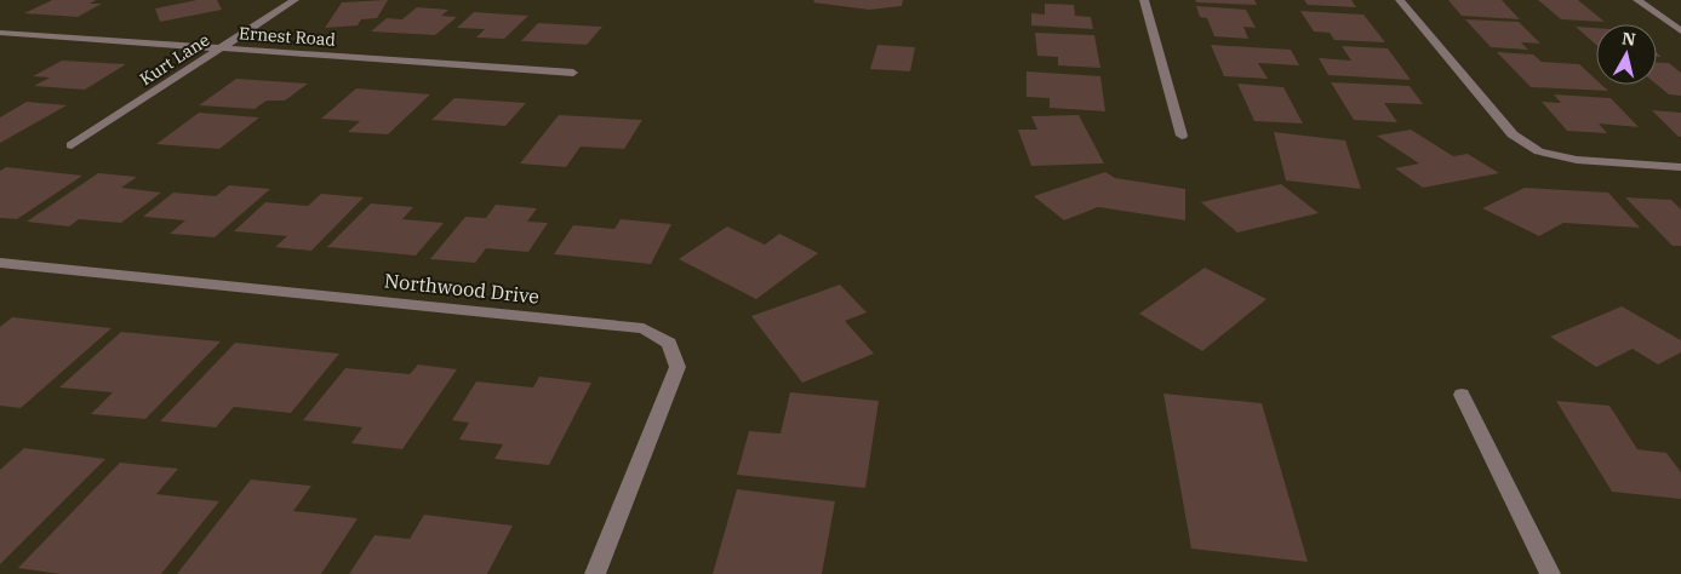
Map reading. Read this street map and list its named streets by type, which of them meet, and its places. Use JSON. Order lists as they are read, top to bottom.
{
  "streets": {
    "street": ["Ernest Road", "Kurt Lane", "Northwood Drive"]
  },
  "crossings": [
    ["Ernest Road", "Kurt Lane"]
  ],
  "north": "top"
}
